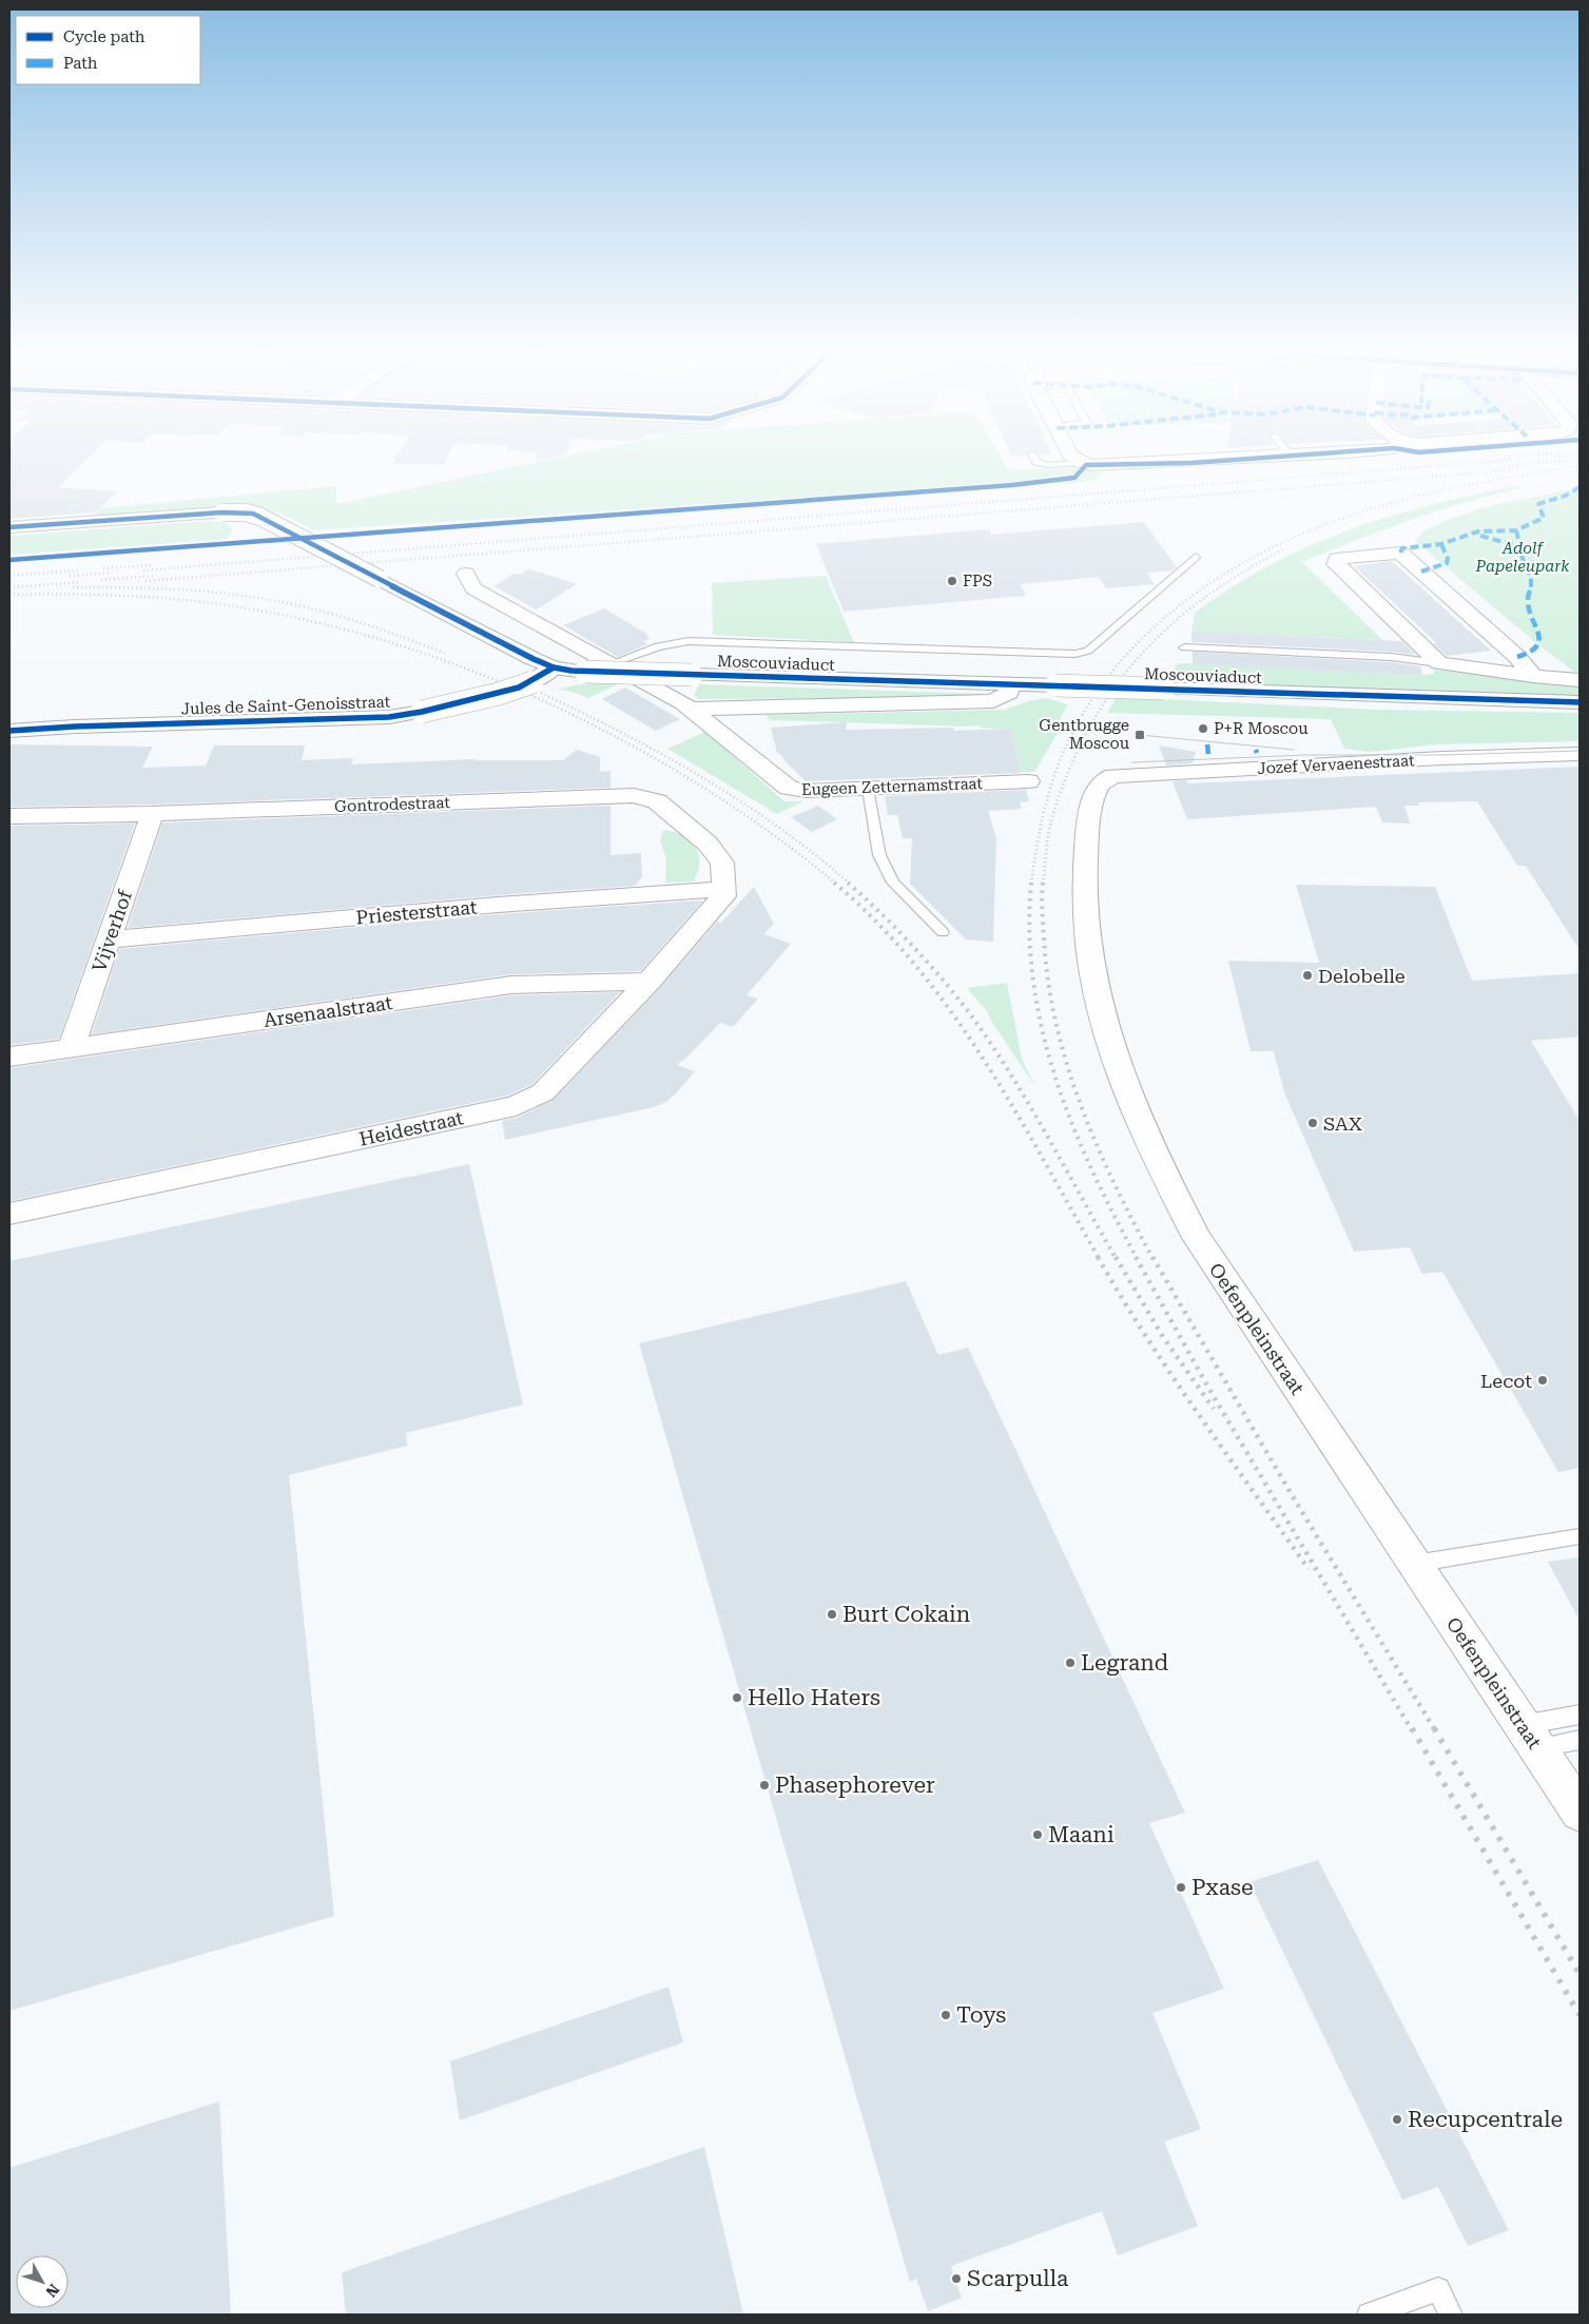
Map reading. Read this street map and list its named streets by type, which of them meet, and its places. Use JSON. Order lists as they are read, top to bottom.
{
  "streets": {
    "street": [
      "Moscouviaduct",
      "Jules de Saint-Genoisstraat",
      "Jozef Vervaenestraat",
      "Eugeen Zetternamstraat",
      "Gontrodestraat",
      "Priesterstraat",
      "Vijverhof",
      "Arsenaalstraat",
      "Heidestraat",
      "Oefenpleinstraat"
    ]
  },
  "crossings": [
    ["Moscouviaduct", "Jules de Saint-Genoisstraat"],
    ["Jozef Vervaenestraat", "Oefenpleinstraat"],
    ["Gontrodestraat", "Priesterstraat"],
    ["Gontrodestraat", "Vijverhof"],
    ["Gontrodestraat", "Heidestraat"],
    ["Priesterstraat", "Vijverhof"],
    ["Priesterstraat", "Heidestraat"],
    ["Vijverhof", "Arsenaalstraat"],
    ["Arsenaalstraat", "Heidestraat"]
  ],
  "parks": ["Adolf Papeleupark"],
  "places": {
    "other": [
      "FPS",
      "P+R Moscou",
      "Delobelle",
      "SAX",
      "Lecot",
      "Burt Cokain",
      "Legrand",
      "Hello Haters",
      "Phasephorever",
      "Maani",
      "Pxase",
      "Toys",
      "Recupcentrale",
      "Scarpulla"
    ],
    "transit": ["Gentbrugge Moscou"]
  },
  "legend": ["Cycle path", "Path"],
  "north": "bottom right"
}
